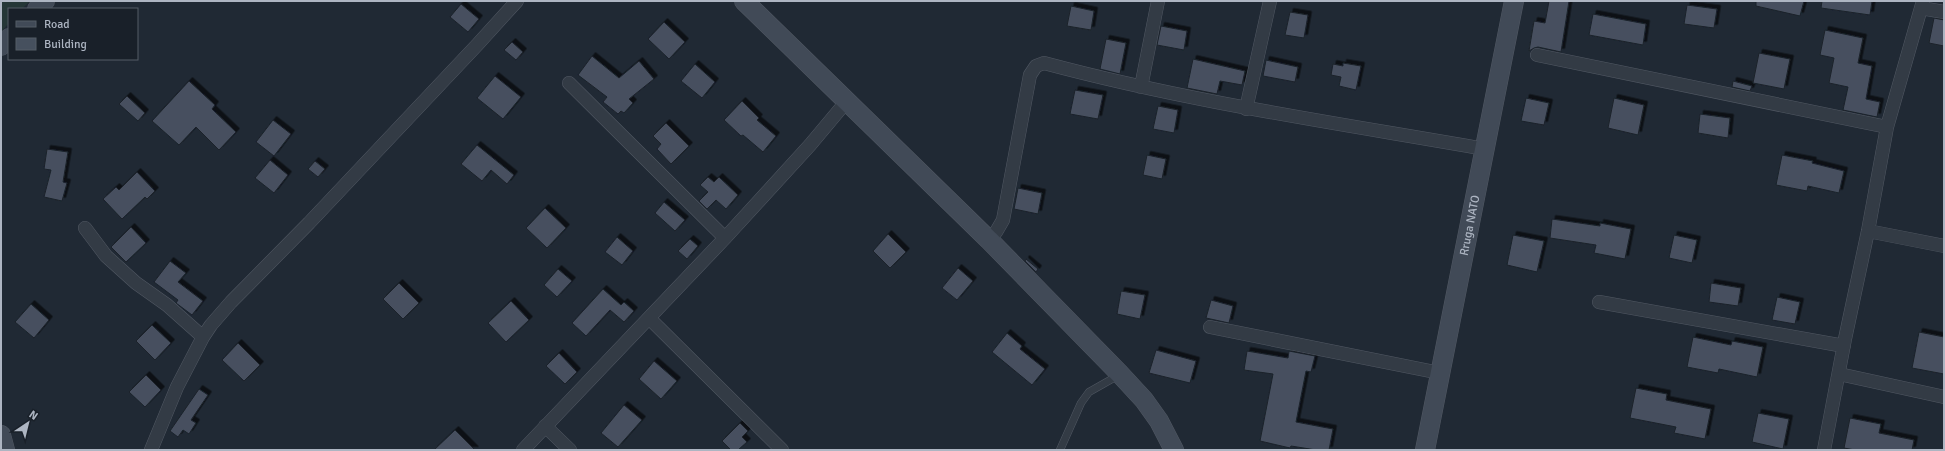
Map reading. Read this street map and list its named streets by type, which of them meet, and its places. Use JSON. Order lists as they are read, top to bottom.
{
  "streets": {
    "street": ["Rruga NATO"]
  },
  "legend": ["Road", "Building"],
  "north": "top right"
}
